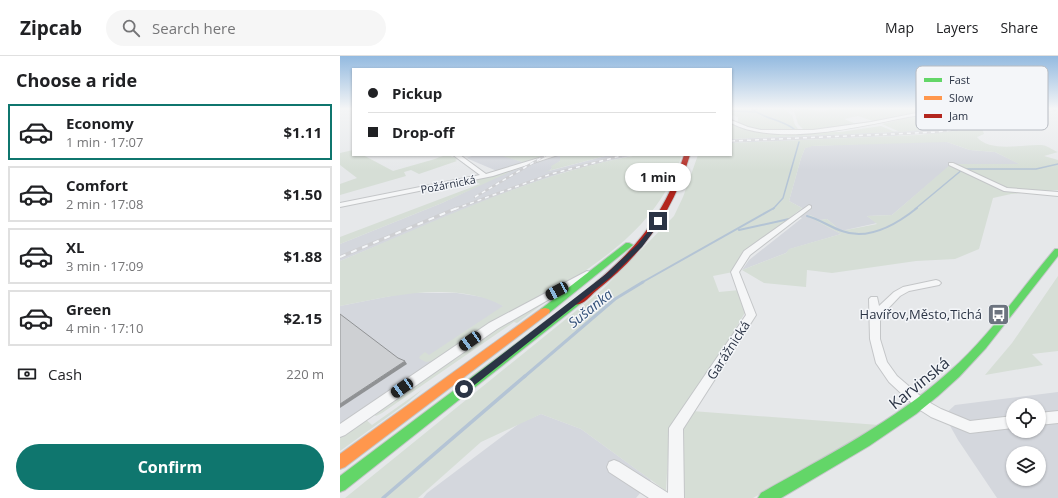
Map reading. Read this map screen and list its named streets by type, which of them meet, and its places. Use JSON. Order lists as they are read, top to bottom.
{
  "streets": {
    "main road": ["Karvinská"],
    "street": ["Požárnická", "Garážnická"]
  },
  "water": ["Sušanka"],
  "places": {
    "bus stop": ["Havířov,Město,Tichá"]
  },
  "legend": ["Fast", "Slow", "Jam"],
  "page": {
    "header": "Zipcab",
    "search": "Search here",
    "nav": ["Map", "Layers", "Share"],
    "heading": "Choose a ride",
    "banner": ["Pickup", "Drop-off"],
    "list": [
      {
        "name": "Economy",
        "note": "1 min · 17:07",
        "value": "$1.11"
      },
      {
        "name": "Comfort",
        "note": "2 min · 17:08",
        "value": "$1.50"
      },
      {
        "name": "XL",
        "note": "3 min · 17:09",
        "value": "$1.88"
      },
      {
        "name": "Green",
        "note": "4 min · 17:10",
        "value": "$2.15"
      }
    ],
    "bubble": "1 min",
    "pay": ["Cash", "220 m"],
    "buttons": "Confirm"
  }
}
